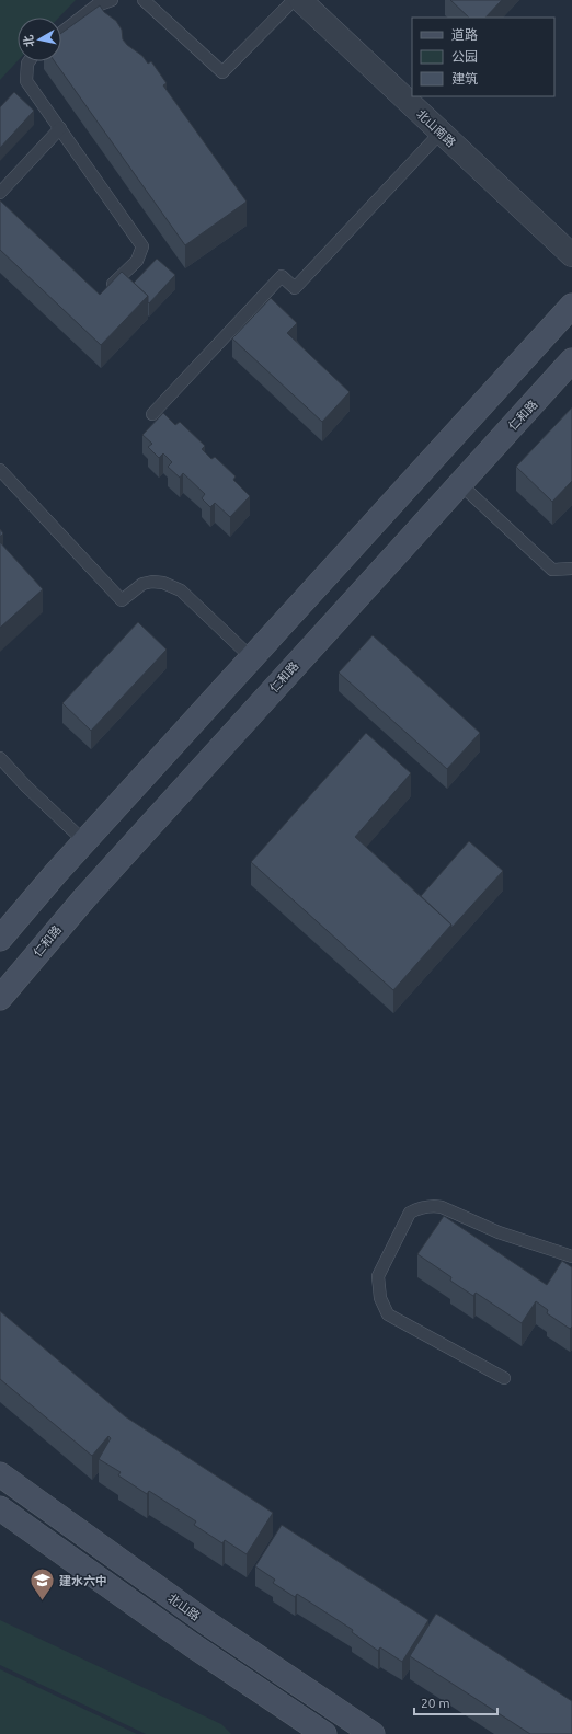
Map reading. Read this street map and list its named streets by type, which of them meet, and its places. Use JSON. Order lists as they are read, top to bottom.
{
  "streets": {
    "main road": ["仁和路", "北山路"],
    "street": ["北山南路"]
  },
  "places": {
    "school or university": ["建水六中"]
  },
  "legend": ["道路", "公园", "建筑"],
  "scale_bar": "20 m",
  "north": "left"
}
